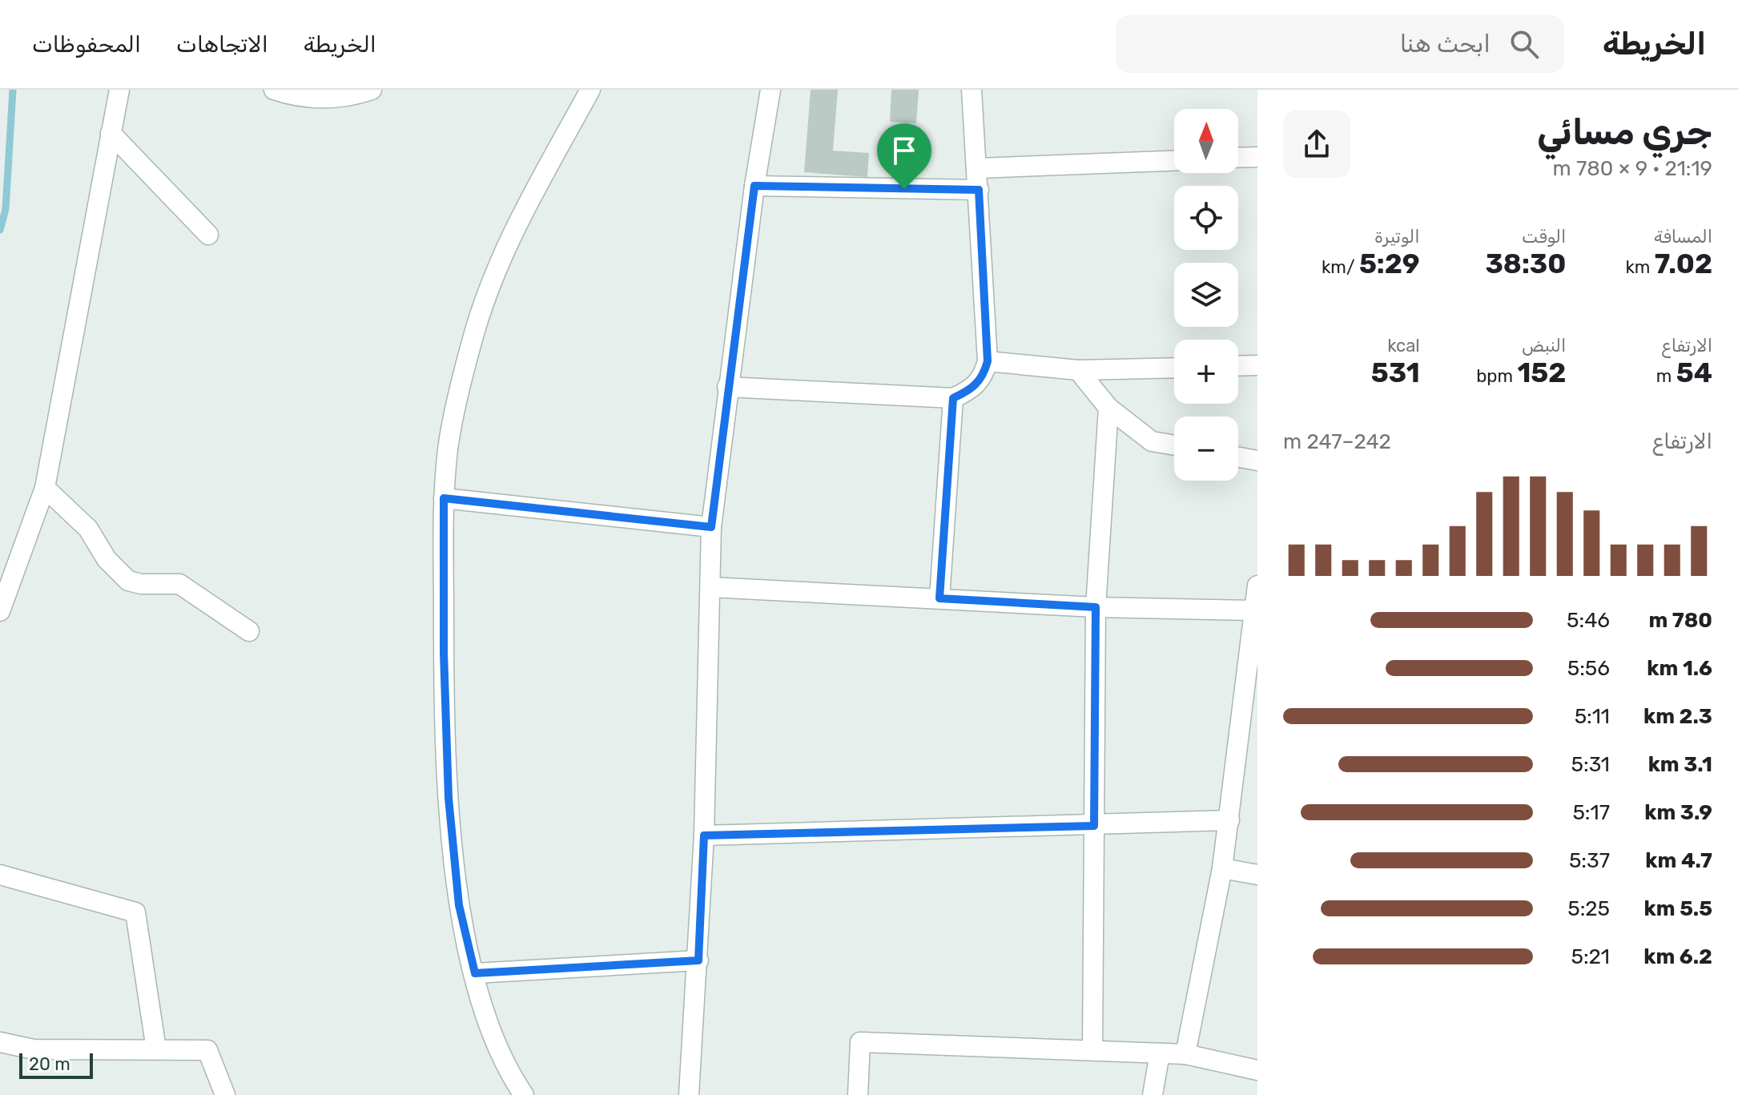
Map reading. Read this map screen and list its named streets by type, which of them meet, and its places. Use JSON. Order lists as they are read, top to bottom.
{
  "scale_bar": "20 m",
  "north": "top",
  "page": {
    "header": "الخريطة",
    "search": "ابحث هنا",
    "nav": ["الخريطة", "الاتجاهات", "المحفوظات"],
    "heading": ["جري مسائي", "21:19 · 9 × 780 m"],
    "map_buttons": ["+", "−"],
    "stats": [
      ["المسافة", "7.02 km"],
      ["الوقت", "38:30"],
      ["الوتيرة", "5:29 /km"],
      ["الارتفاع", "54 m"],
      ["النبض", "152 bpm"],
      ["kcal", "531"]
    ],
    "chart": ["الارتفاع", "242–247 m"],
    "list": [
      {
        "name": "780 m",
        "note": "5:46"
      },
      {
        "name": "1.6 km",
        "note": "5:56"
      },
      {
        "name": "2.3 km",
        "note": "5:11"
      },
      {
        "name": "3.1 km",
        "note": "5:31"
      },
      {
        "name": "3.9 km",
        "note": "5:17"
      },
      {
        "name": "4.7 km",
        "note": "5:37"
      },
      {
        "name": "5.5 km",
        "note": "5:25"
      },
      {
        "name": "6.2 km",
        "note": "5:21"
      }
    ],
    "scale": "20 m"
  }
}
